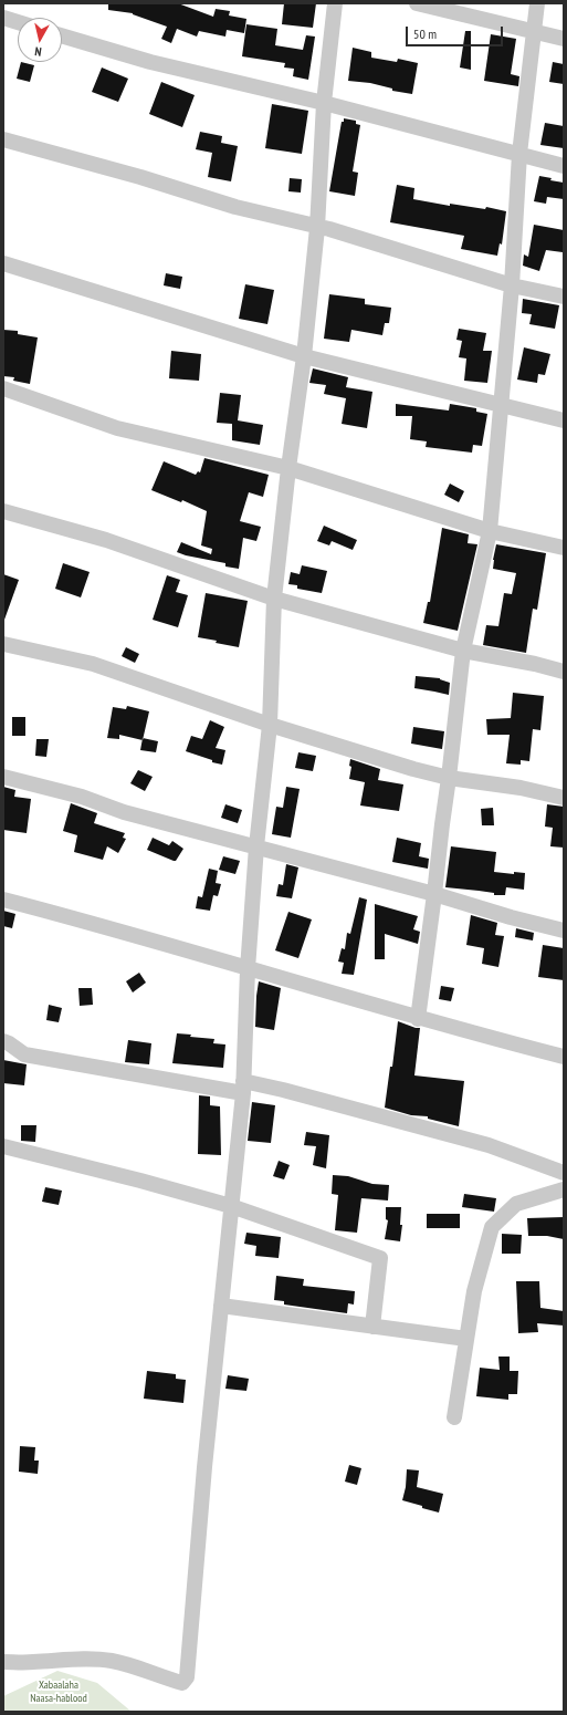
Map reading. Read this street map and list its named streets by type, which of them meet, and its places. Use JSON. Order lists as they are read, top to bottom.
{
  "parks": ["Xabaalaha Naasa-hablood"],
  "scale_bar": "50 m",
  "north": "bottom"
}
